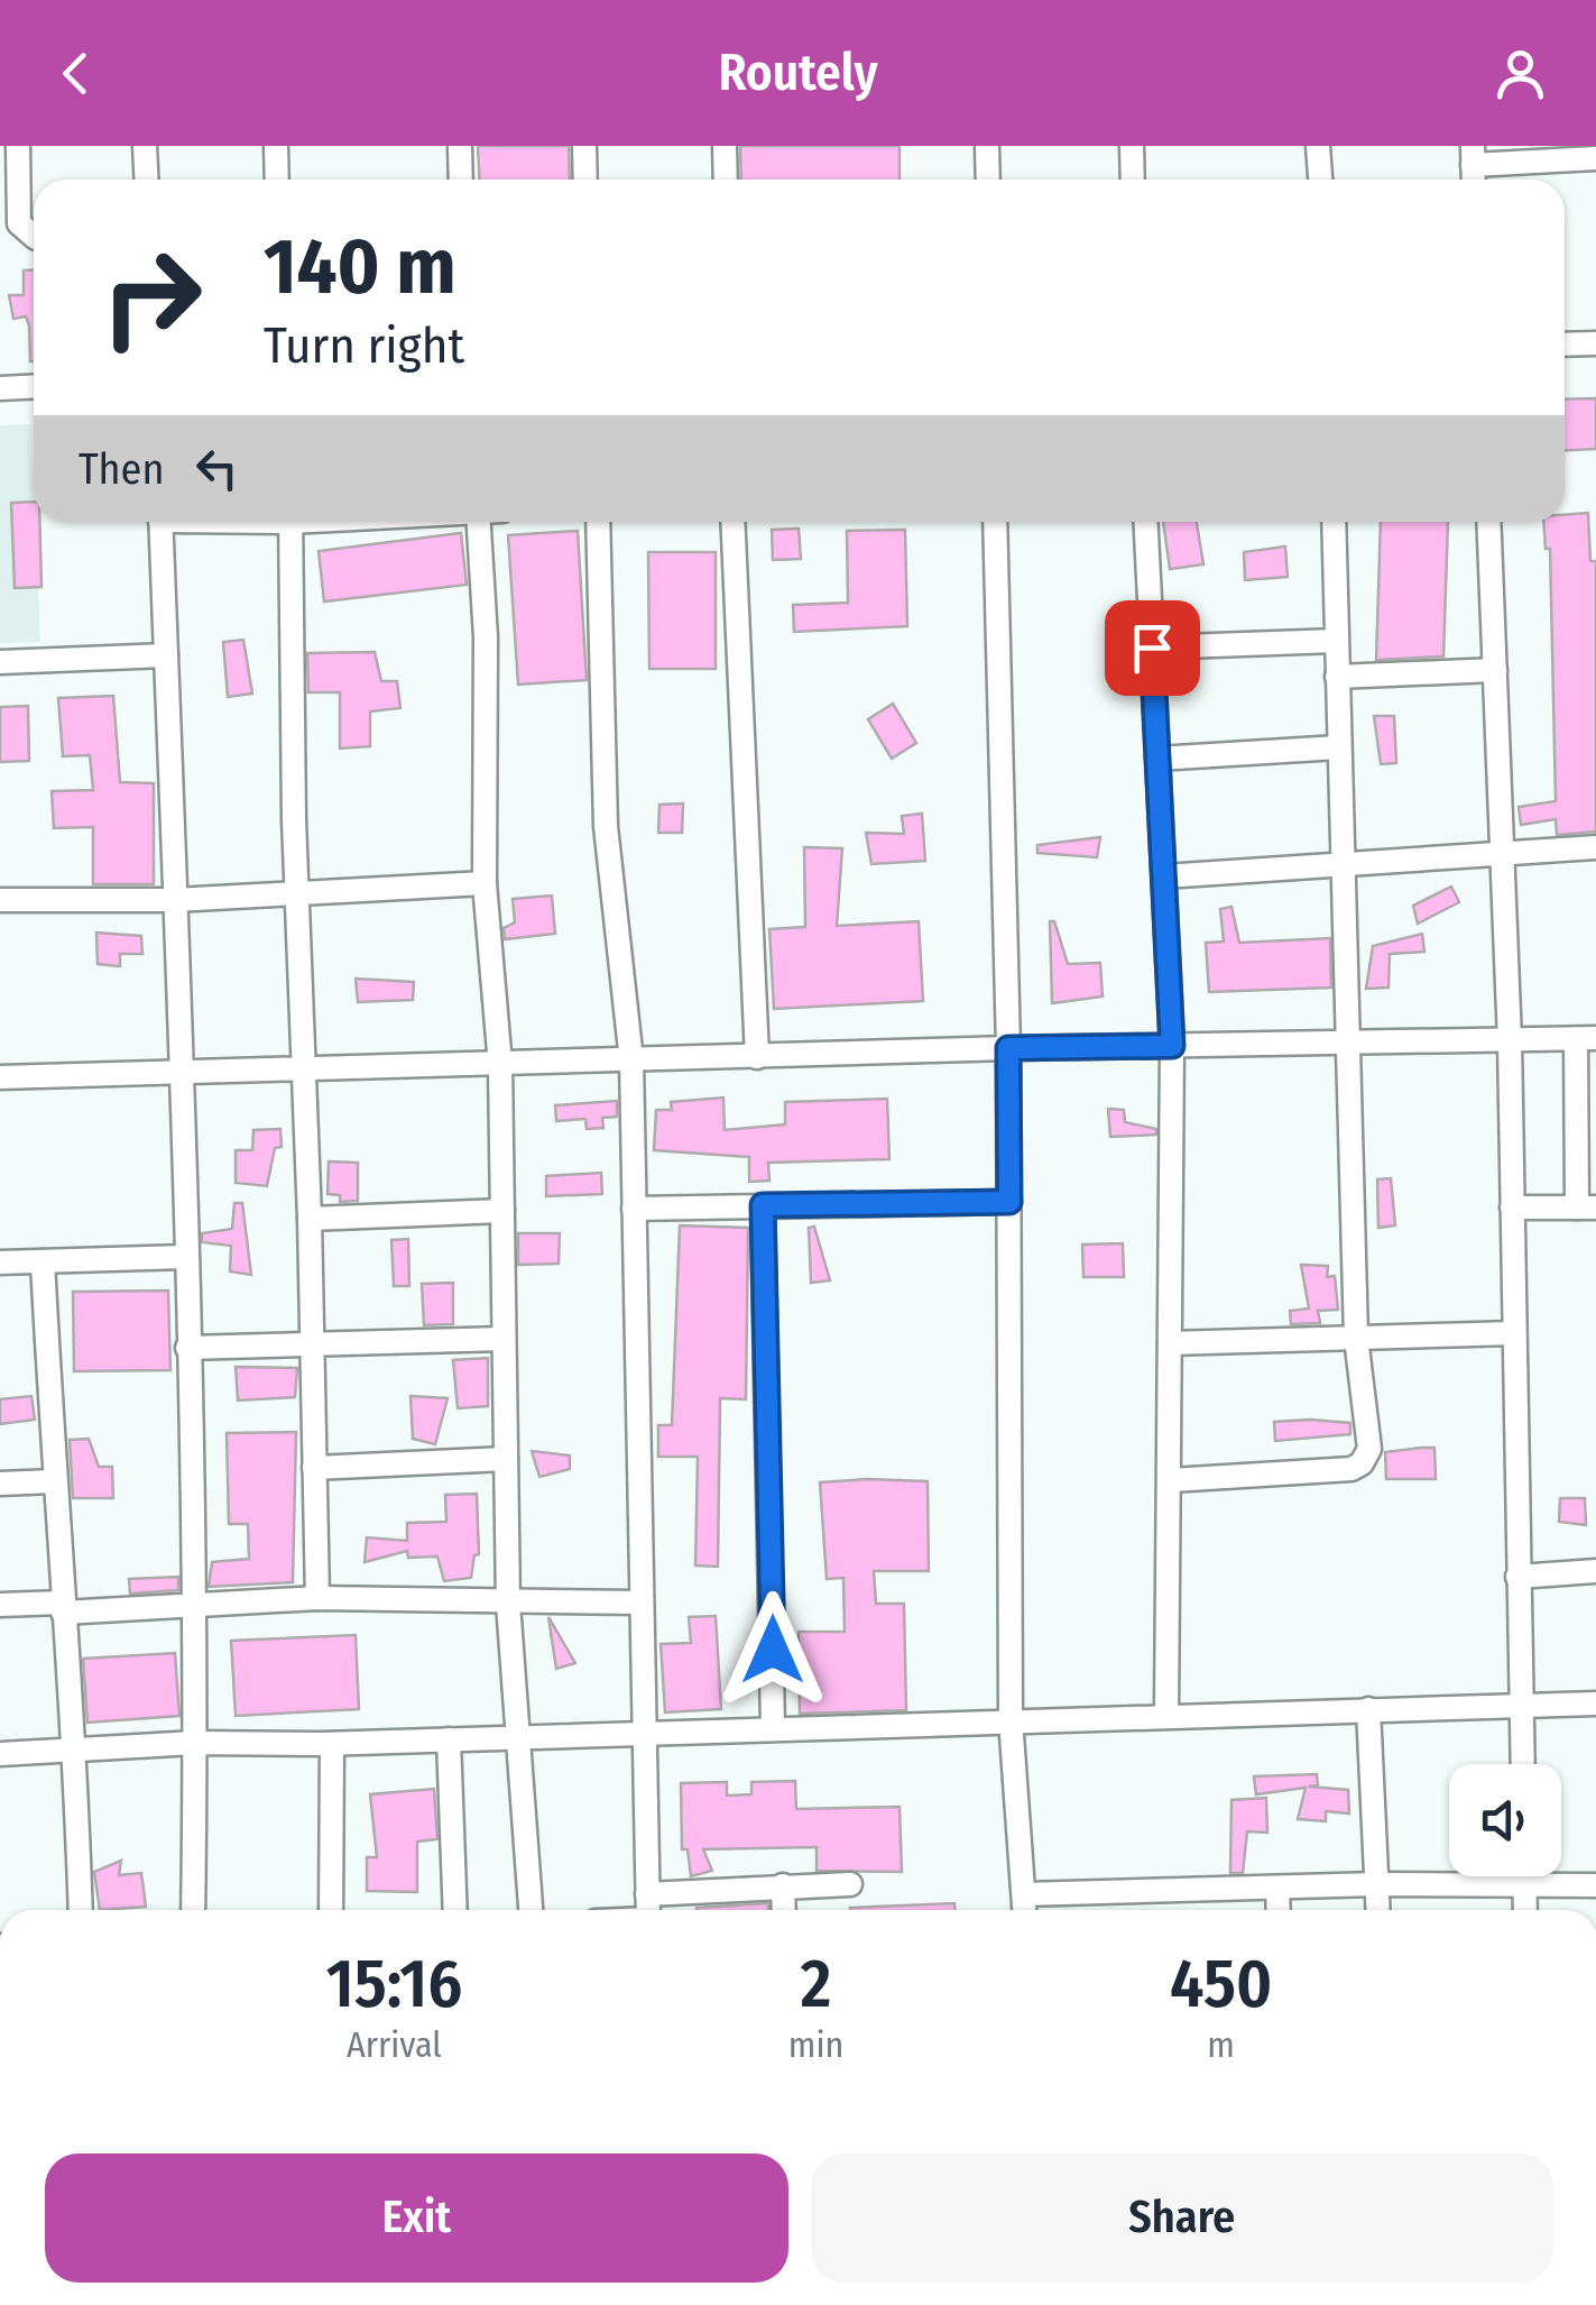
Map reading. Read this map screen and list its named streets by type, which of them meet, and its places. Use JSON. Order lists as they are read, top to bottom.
{
  "page": {
    "header": "Routely",
    "turn": ["140 m", "Turn right"],
    "then": "Then",
    "eta": [
      "15:16",
      "Arrival",
      "2",
      "min",
      "450",
      "m"
    ],
    "buttons": ["Exit", "Share"]
  }
}
